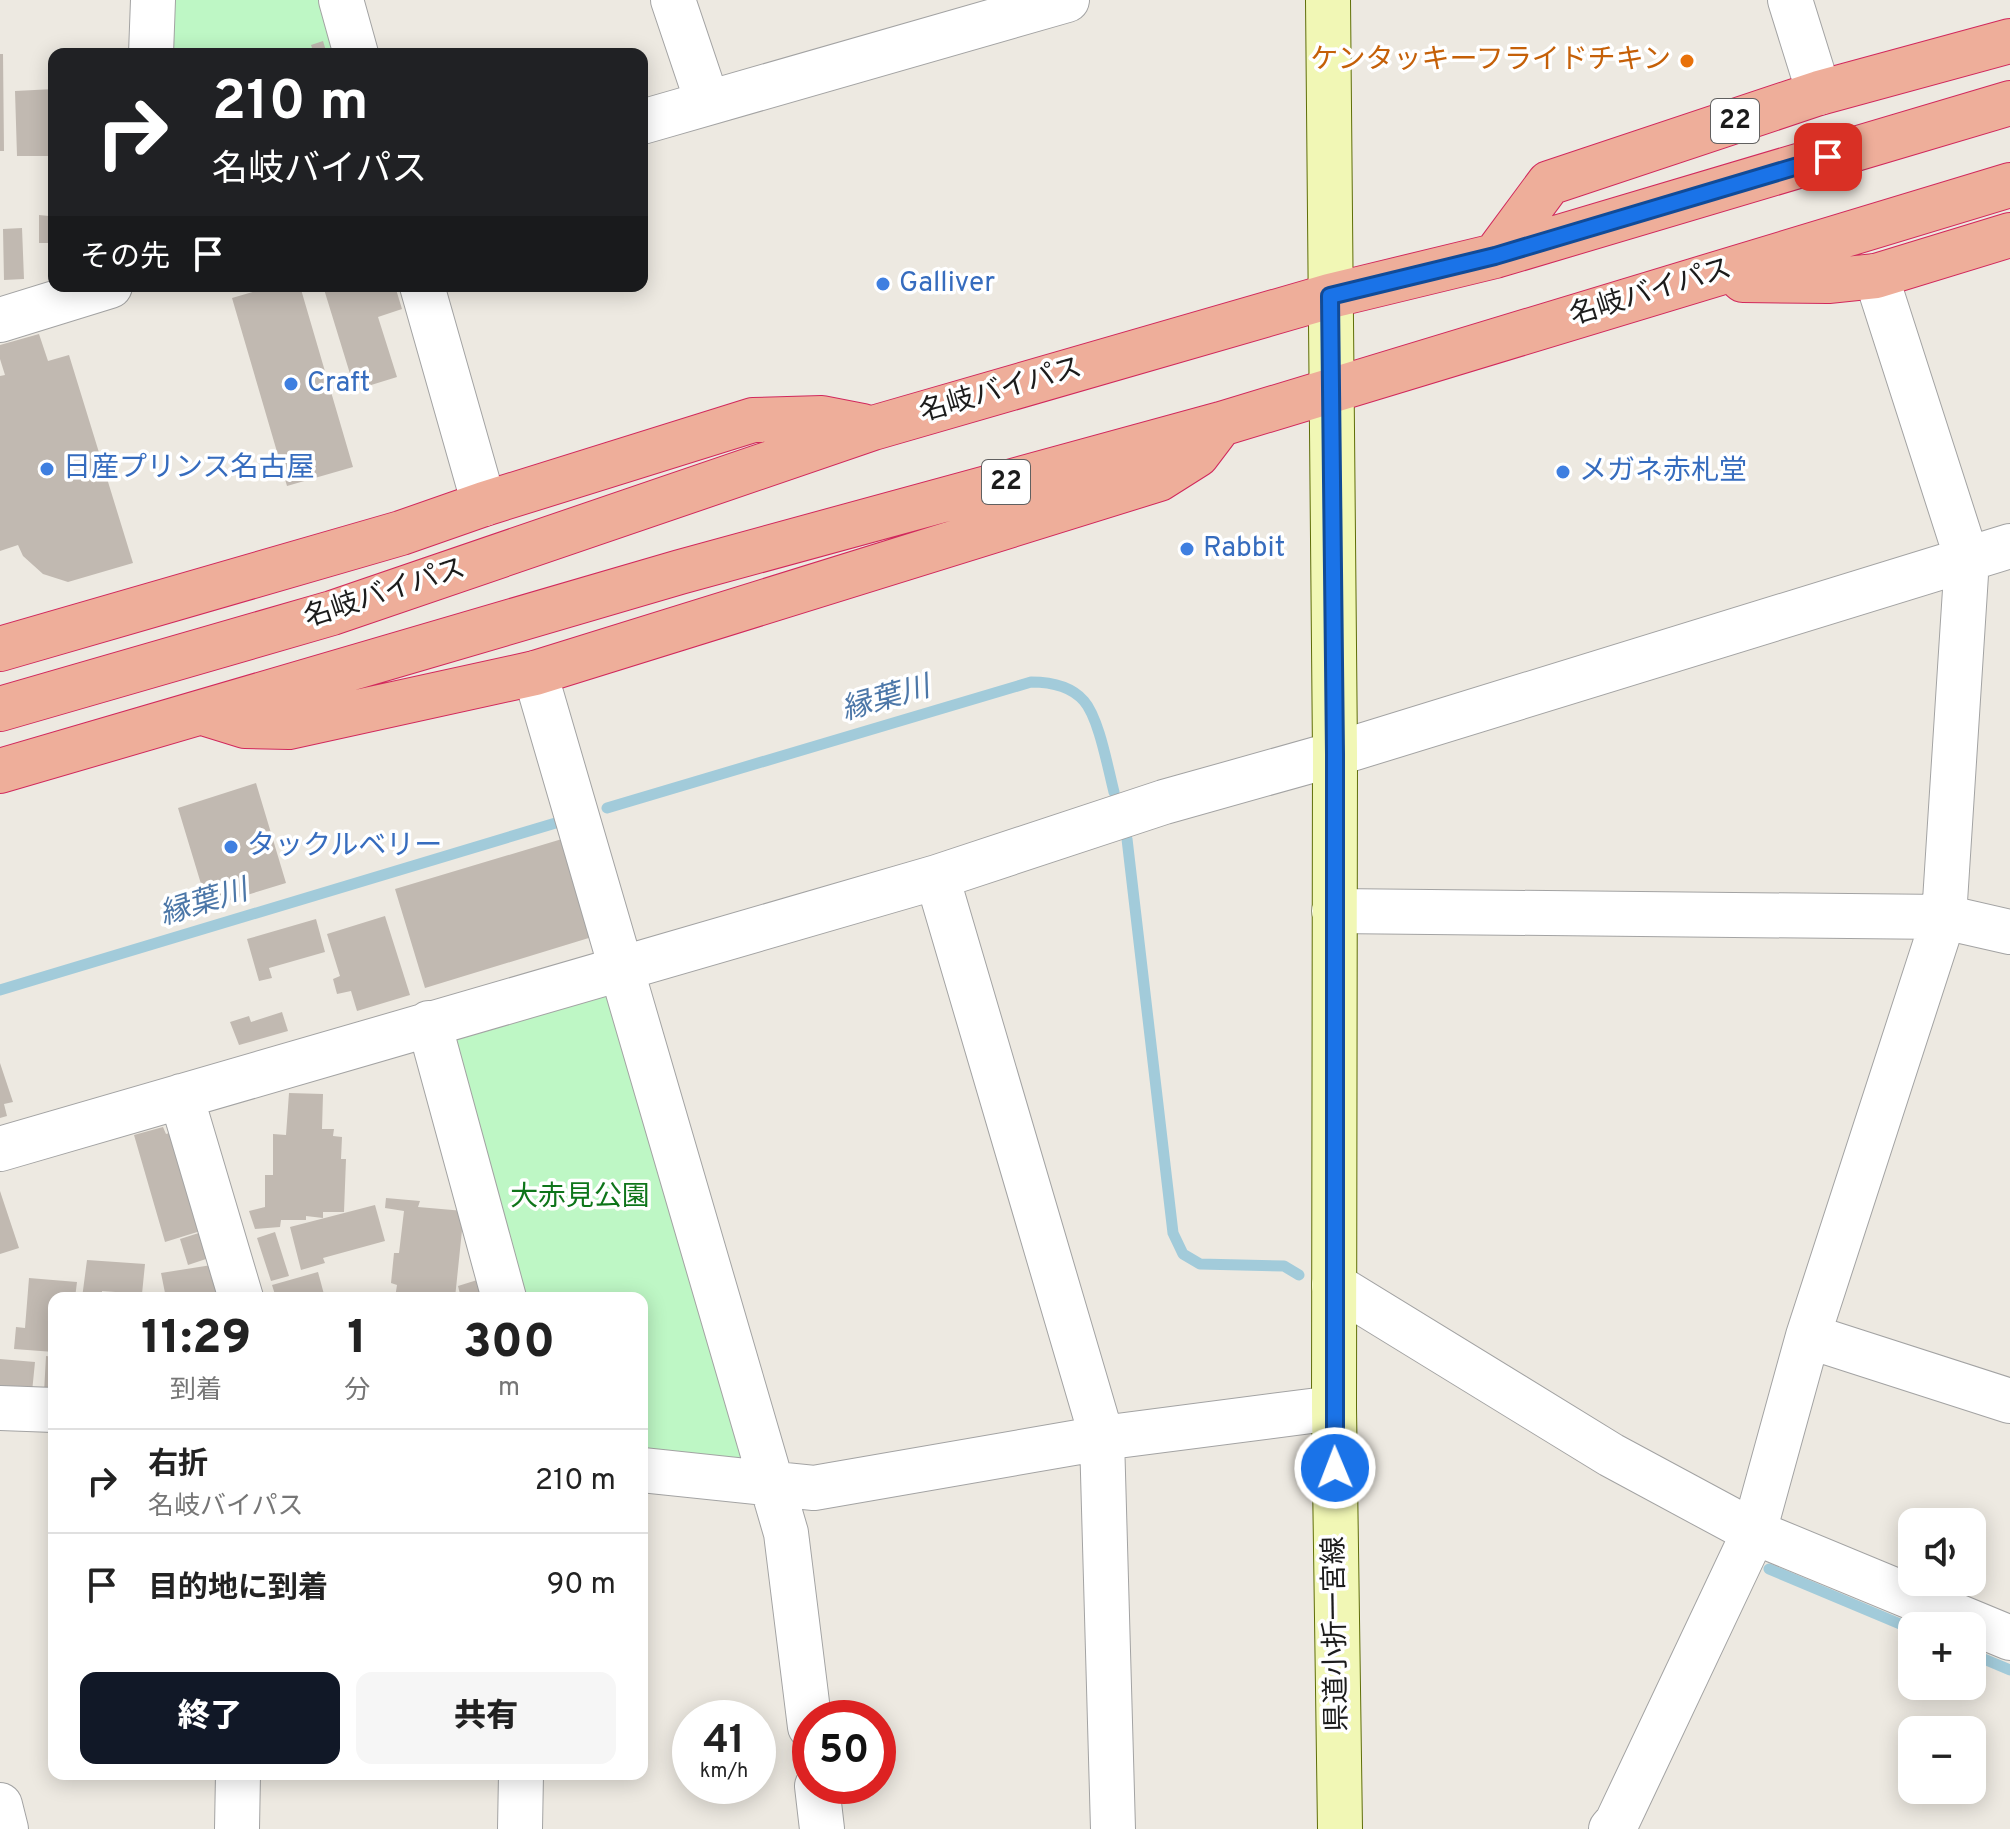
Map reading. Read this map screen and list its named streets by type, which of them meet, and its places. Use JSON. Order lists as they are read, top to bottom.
{
  "streets": {
    "highway": ["22", "名岐バイパス"],
    "main road": ["県道小折一宮線"]
  },
  "crossings": [
    ["22", "名岐バイパス"],
    ["名岐バイパス", "県道小折一宮線"]
  ],
  "water": ["縁葉川"],
  "parks": ["大赤見公園"],
  "places": [
    "ケンタッキーフライドチキン",
    "Galliver",
    "Craft",
    "日産プリンス名古屋",
    "メガネ赤札堂",
    "Rabbit",
    "タックルベリー"
  ],
  "page": {
    "turn": ["210 m", "名岐バイパス"],
    "then": "その先",
    "eta": [
      "11:29",
      "到着",
      "1",
      "分",
      "300",
      "m"
    ],
    "list": [
      {
        "name": "右折",
        "note": "名岐バイパス",
        "value": "210 m"
      },
      {
        "name": "目的地に到着",
        "value": "90 m"
      }
    ],
    "map_buttons": ["+", "−"],
    "buttons": ["終了", "共有"],
    "speed": "41 km/h",
    "limit": "50"
  }
}
